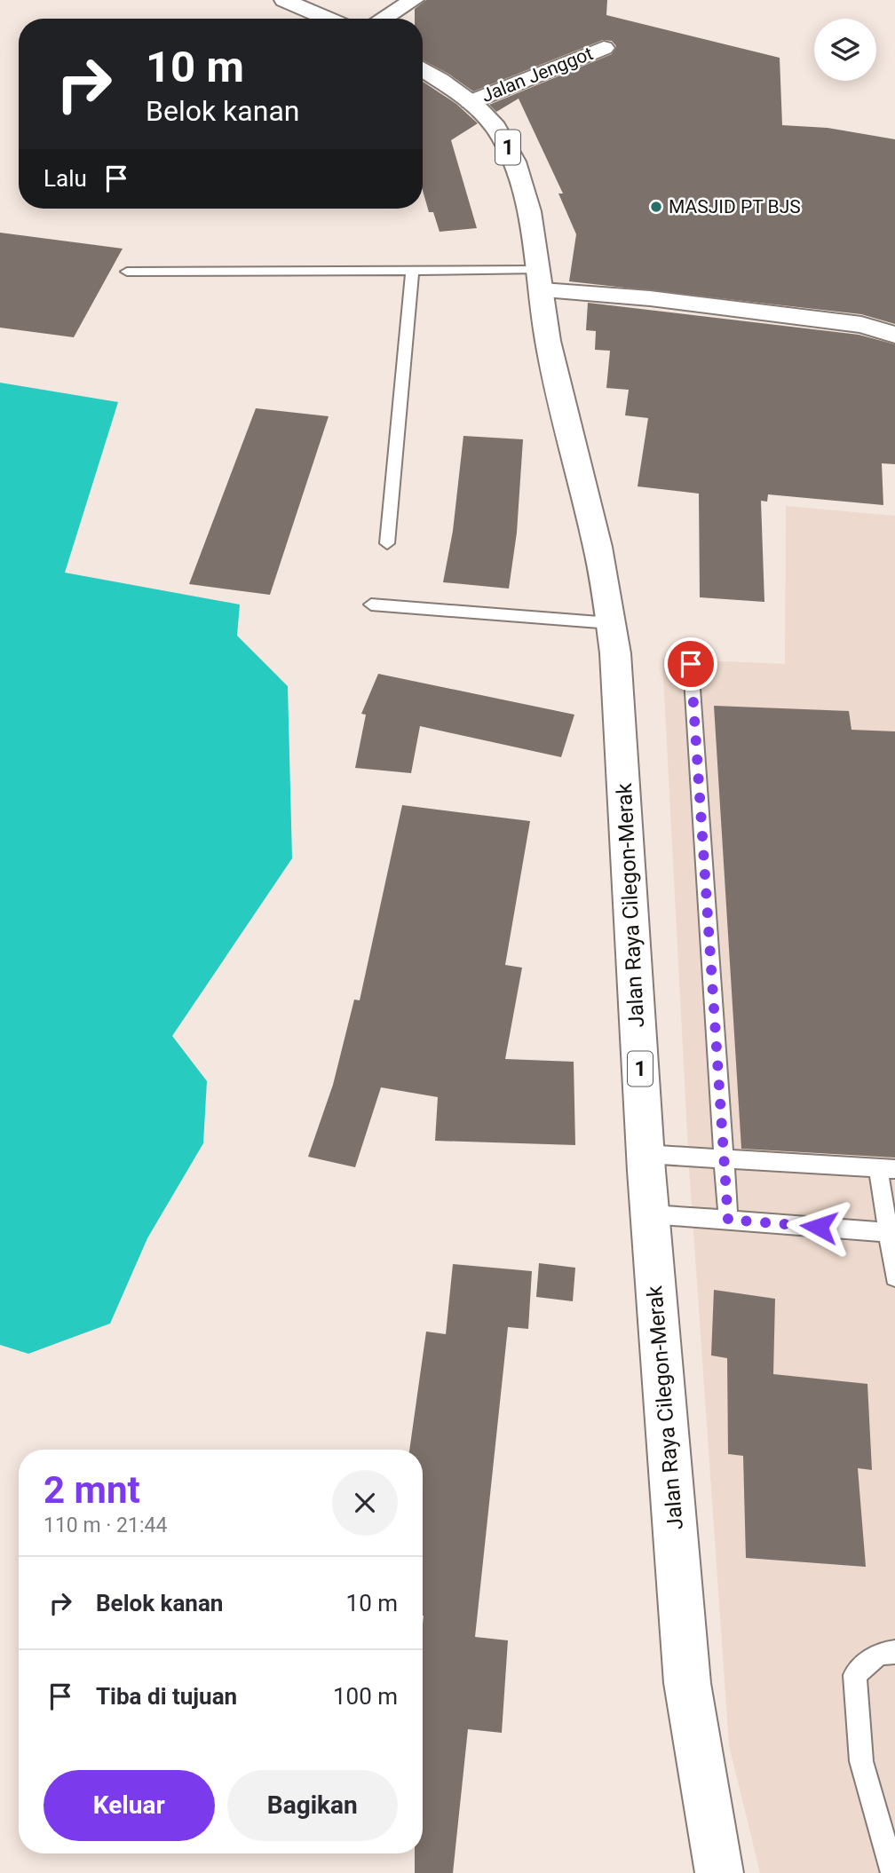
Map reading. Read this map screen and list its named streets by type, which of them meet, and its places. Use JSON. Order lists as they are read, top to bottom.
{
  "streets": {
    "main road": ["Jalan Jenggot", "1", "Jalan Raya Cilegon-Merak"]
  },
  "crossings": [
    ["Jalan Jenggot", "Jalan Raya Cilegon-Merak"]
  ],
  "places": ["MASJID PT BJS"],
  "page": {
    "turn": ["10 m", "Belok kanan"],
    "then": "Lalu",
    "heading": ["2 mnt", "110 m · 21:44"],
    "list": [
      {
        "name": "Belok kanan",
        "value": "10 m"
      },
      {
        "name": "Tiba di tujuan",
        "value": "100 m"
      }
    ],
    "buttons": ["Keluar", "Bagikan"]
  }
}
